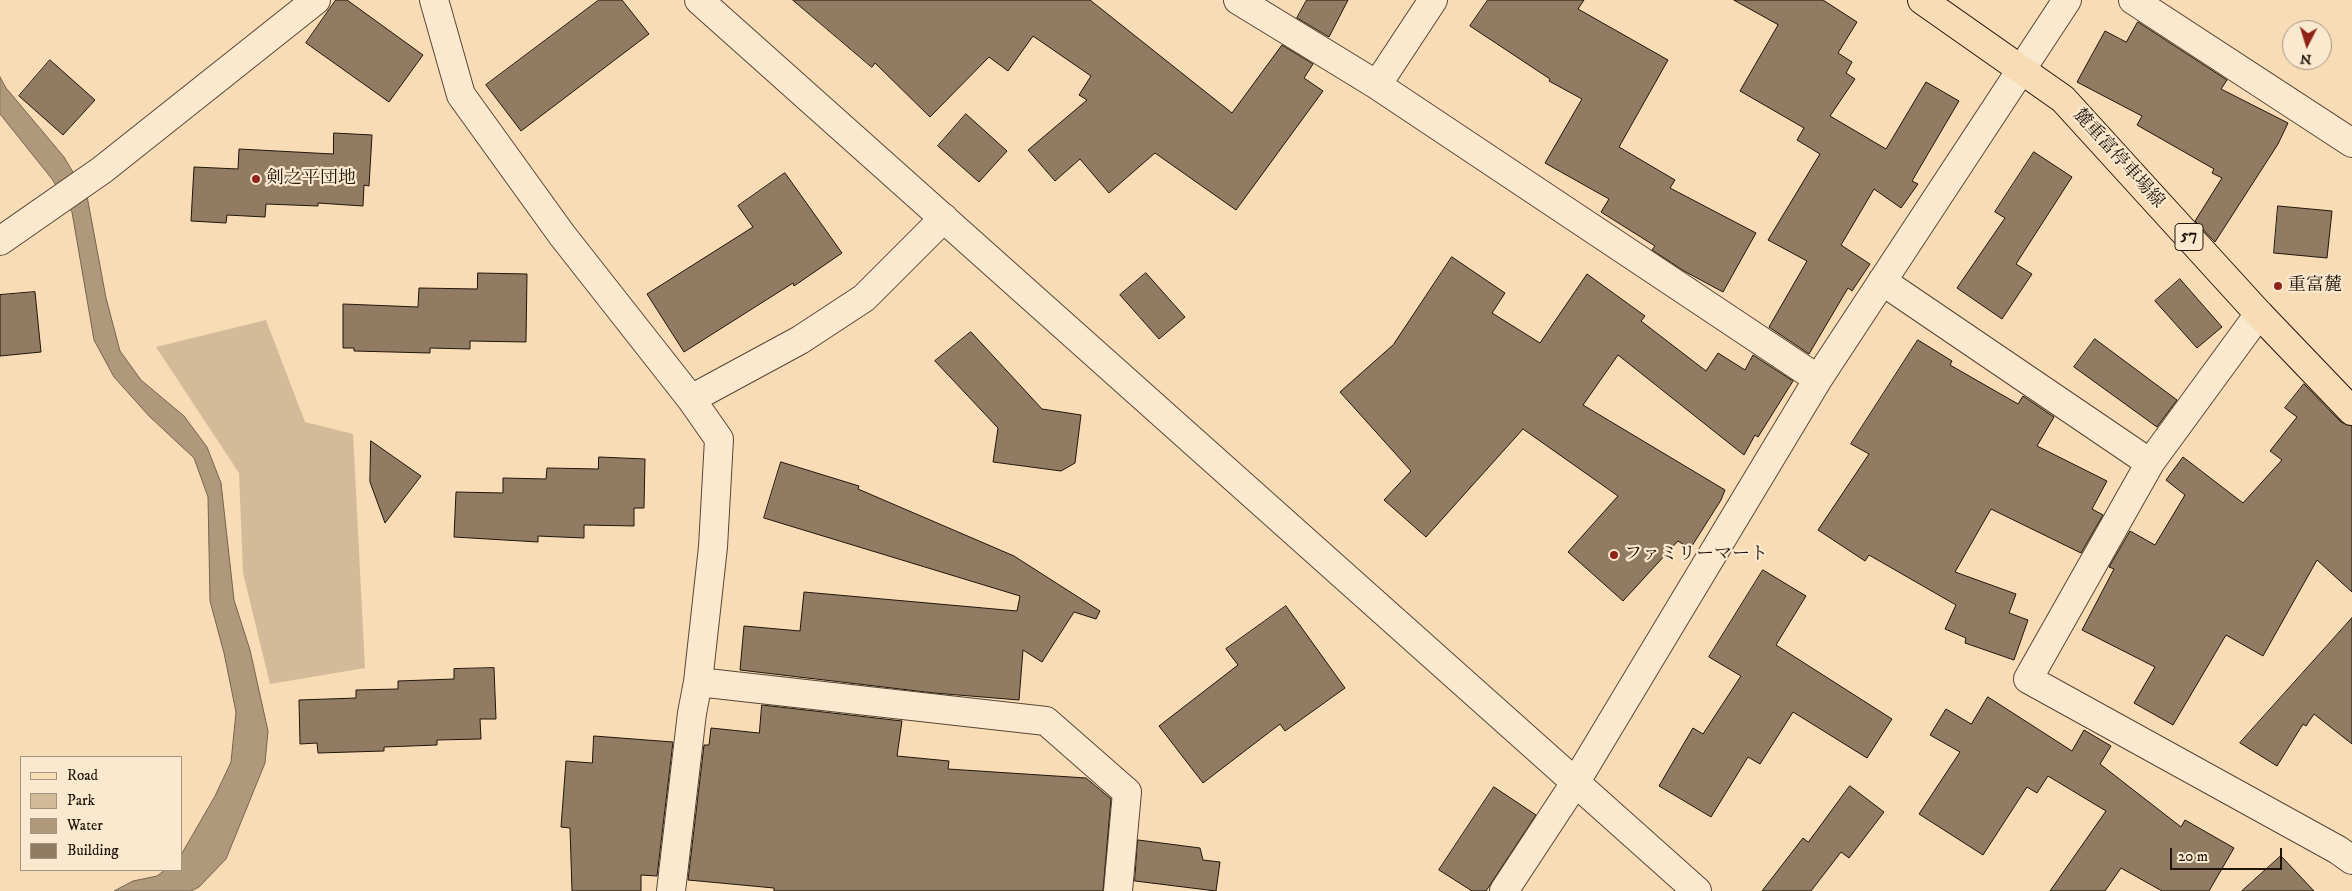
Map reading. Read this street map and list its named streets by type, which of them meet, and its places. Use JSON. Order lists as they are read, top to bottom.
{
  "streets": {
    "main road": ["麓重富停車場線", "57"]
  },
  "places": ["剣之平団地", "重富麓", "ファミリーマート"],
  "legend": [
    "Road",
    "Park",
    "Water",
    "Building"
  ],
  "scale_bar": "20 m",
  "north": "bottom"
}
